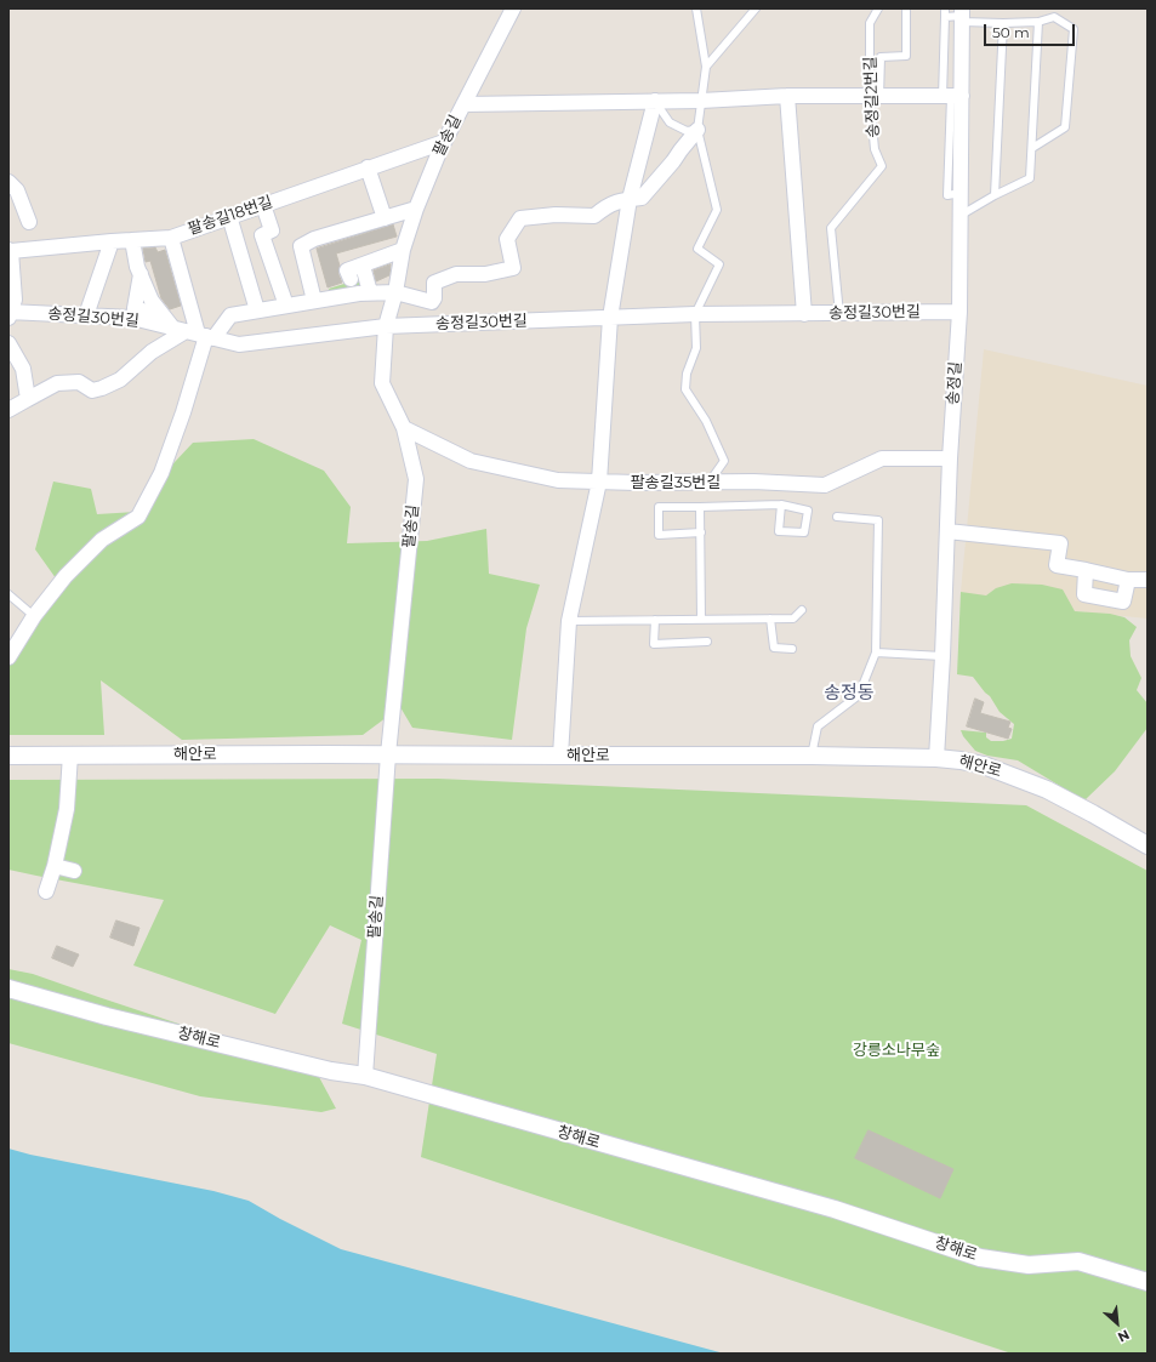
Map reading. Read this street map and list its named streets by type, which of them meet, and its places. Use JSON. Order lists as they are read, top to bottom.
{
  "streets": {
    "street": [
      "팔송길",
      "팔송길18번길",
      "송정길30번길",
      "송정길",
      "팔송길35번길",
      "해안로",
      "창해로"
    ],
    "lane": ["송정길2번길"]
  },
  "crossings": [
    ["송정길2번길", "송정길30번길"],
    ["팔송길", "팔송길18번길"],
    ["팔송길", "송정길30번길"],
    ["팔송길", "팔송길35번길"],
    ["팔송길", "해안로"],
    ["팔송길", "창해로"],
    ["송정길30번길", "송정길"],
    ["송정길", "팔송길35번길"],
    ["송정길", "해안로"]
  ],
  "districts": ["송정동"],
  "parks": ["강릉소나무숲"],
  "scale_bar": "50 m",
  "north": "bottom right"
}
